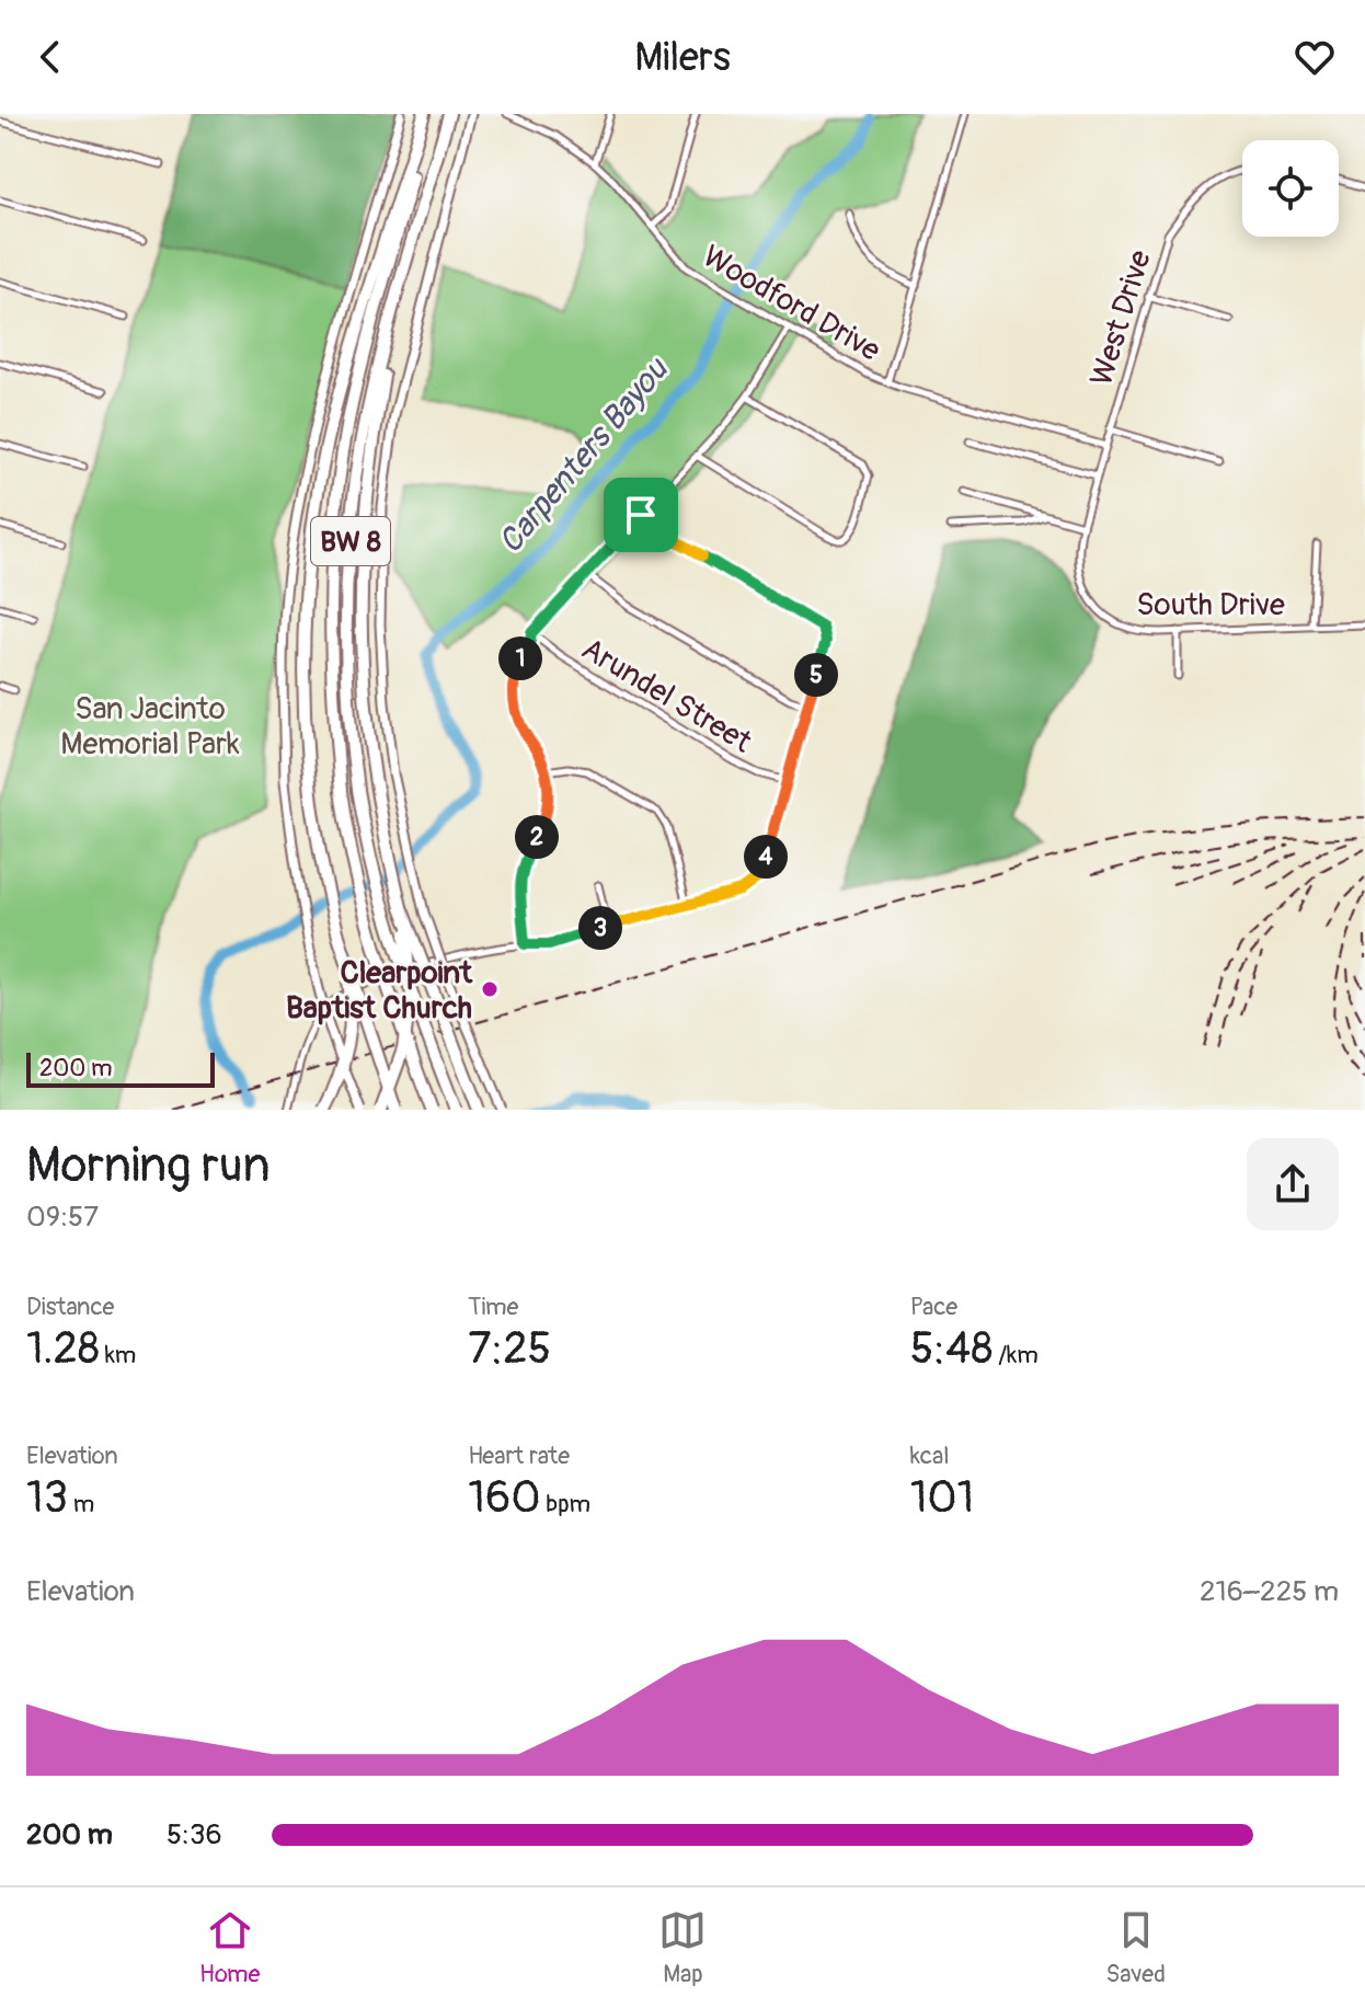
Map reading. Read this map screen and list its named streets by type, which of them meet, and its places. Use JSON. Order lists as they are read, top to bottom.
{
  "streets": {
    "highway": ["BW 8"],
    "street": [
      "Woodford Drive",
      "West Drive",
      "South Drive",
      "Arundel Street"
    ]
  },
  "crossings": [
    ["Woodford Drive", "West Drive"],
    ["West Drive", "South Drive"]
  ],
  "water": ["Carpenters Bayou"],
  "parks": ["San Jacinto Memorial Park"],
  "places": ["Clearpoint Baptist Church"],
  "scale_bar": "200 m",
  "page": {
    "header": "Milers",
    "pins": [
      "1",
      "5",
      "2",
      "4",
      "3"
    ],
    "scale": "200 m",
    "heading": ["Morning run", "09:57"],
    "stats": [
      ["Distance", "1.28 km"],
      ["Time", "7:25"],
      ["Pace", "5:48 /km"],
      ["Elevation", "13 m"],
      ["Heart rate", "160 bpm"],
      ["kcal", "101"]
    ],
    "chart": ["Elevation", "216–225 m"],
    "list": [
      {
        "name": "200 m",
        "note": "5:36"
      }
    ],
    "tabs": ["Home", "Map", "Saved"]
  }
}
